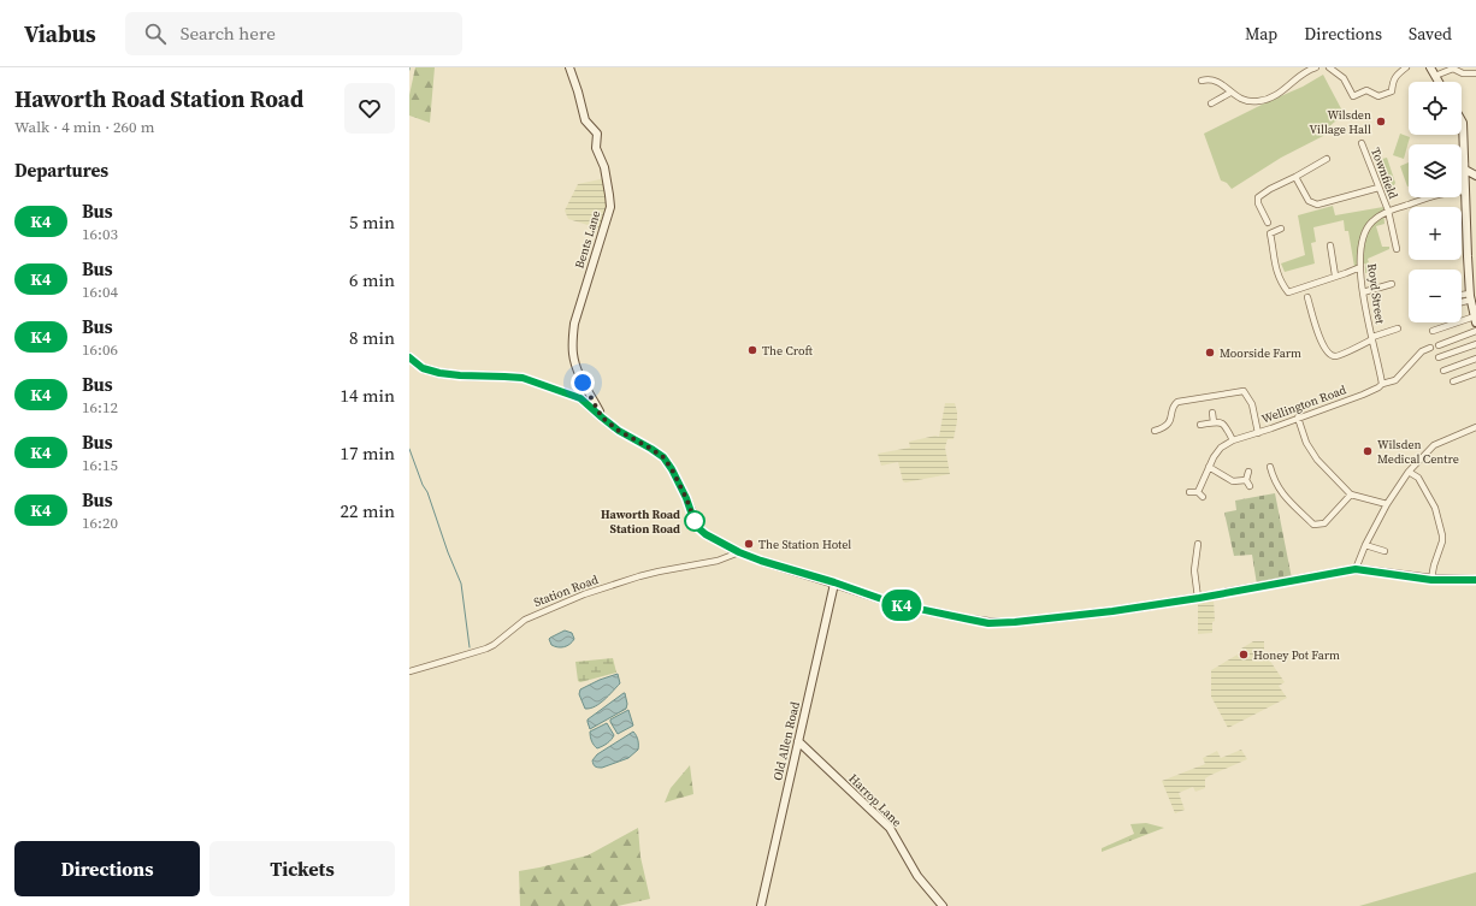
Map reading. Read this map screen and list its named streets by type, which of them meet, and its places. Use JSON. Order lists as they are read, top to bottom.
{
  "streets": {
    "street": [
      "Townfield",
      "Bents Lane",
      "Royd Street",
      "Wellington Road",
      "Station Road",
      "Old Allen Road",
      "Harrop Lane"
    ]
  },
  "crossings": [
    ["Townfield", "Royd Street"],
    ["Royd Street", "Wellington Road"],
    ["Old Allen Road", "Harrop Lane"]
  ],
  "places": [
    "Wilsden Village Hall",
    "The Croft",
    "Moorside Farm",
    "Wilsden Medical Centre",
    "Haworth Road Station Road",
    "The Station Hotel",
    "Honey Pot Farm"
  ],
  "lines": ["bus line K4"],
  "page": {
    "header": "Viabus",
    "search": "Search here",
    "nav": ["Map", "Directions", "Saved"],
    "heading": [
      ["Haworth Road Station Road", "Walk · 4 min · 260 m"],
      "Departures"
    ],
    "on_map": "K4",
    "map_buttons": ["+", "−"],
    "list": [
      {
        "mark": "K4",
        "name": "Bus",
        "note": "16:03",
        "value": "5 min"
      },
      {
        "mark": "K4",
        "name": "Bus",
        "note": "16:04",
        "value": "6 min"
      },
      {
        "mark": "K4",
        "name": "Bus",
        "note": "16:06",
        "value": "8 min"
      },
      {
        "mark": "K4",
        "name": "Bus",
        "note": "16:12",
        "value": "14 min"
      },
      {
        "mark": "K4",
        "name": "Bus",
        "note": "16:15",
        "value": "17 min"
      },
      {
        "mark": "K4",
        "name": "Bus",
        "note": "16:20",
        "value": "22 min"
      }
    ],
    "buttons": ["Directions", "Tickets"]
  }
}
